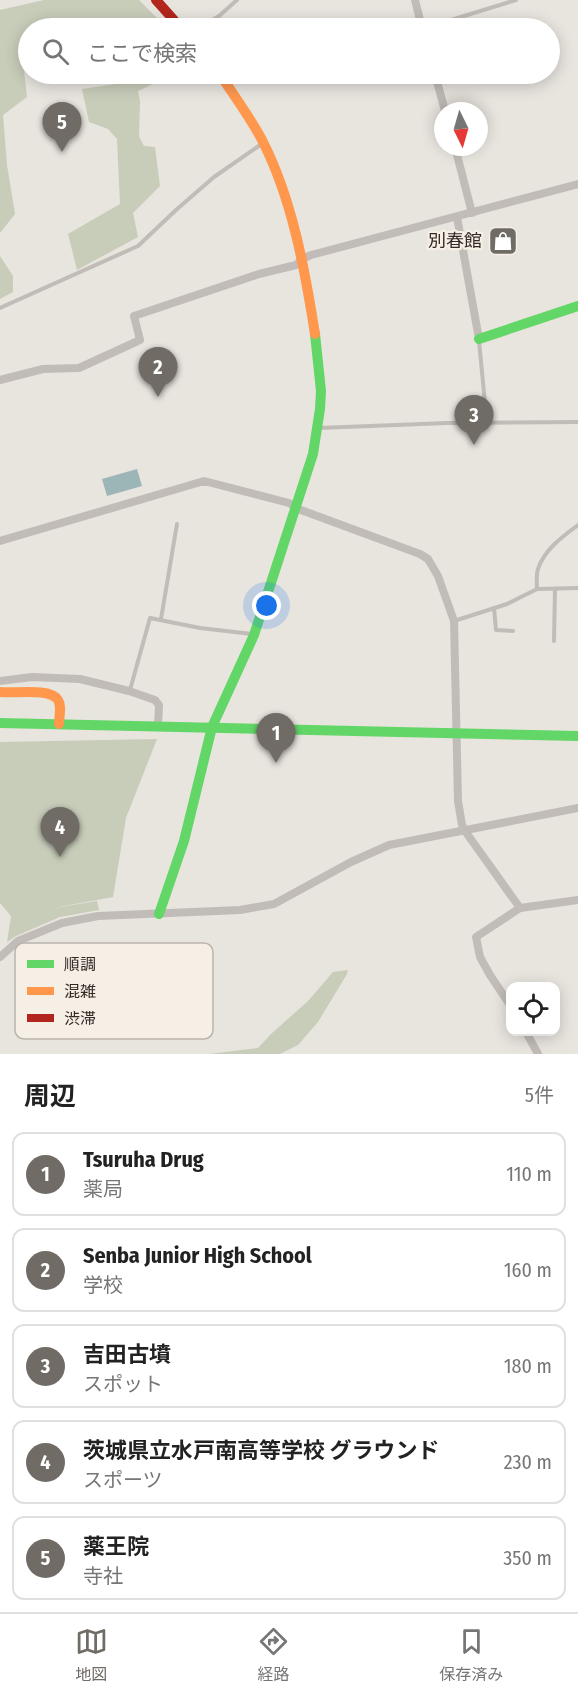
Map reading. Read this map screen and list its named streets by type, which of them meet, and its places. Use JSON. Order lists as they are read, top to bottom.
{
  "places": {
    "shop": ["別春館"]
  },
  "legend": ["順調", "混雑", "渋滞"],
  "north": "bottom",
  "page": {
    "search": "ここで検索",
    "pins": [
      "5",
      "2",
      "3",
      "1",
      "4"
    ],
    "heading": ["周辺", "5件"],
    "list": [
      {
        "mark": "1",
        "name": "Tsuruha Drug",
        "note": "薬局",
        "value": "110 m"
      },
      {
        "mark": "2",
        "name": "Senba Junior High School",
        "note": "学校",
        "value": "160 m"
      },
      {
        "mark": "3",
        "name": "吉田古墳",
        "note": "スポット",
        "value": "180 m"
      },
      {
        "mark": "4",
        "name": "茨城県立水戸南高等学校 グラウンド",
        "note": "スポーツ",
        "value": "230 m"
      },
      {
        "mark": "5",
        "name": "薬王院",
        "note": "寺社",
        "value": "350 m"
      }
    ],
    "nav": ["地図", "経路", "保存済み"]
  }
}
